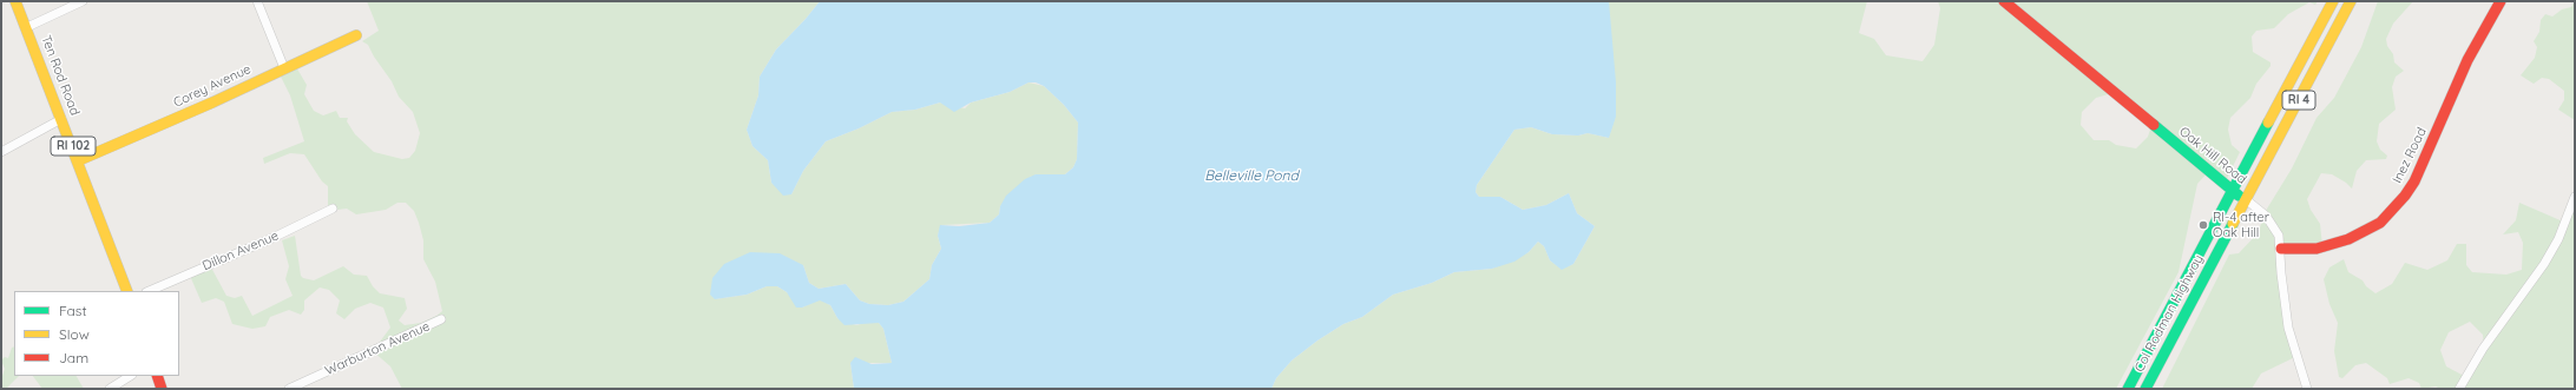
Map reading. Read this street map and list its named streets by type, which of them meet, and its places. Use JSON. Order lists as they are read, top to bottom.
{
  "streets": {
    "main road": [
      "Ten Rod Road",
      "Corey Avenue",
      "RI 4",
      "RI 102",
      "Oak Hill Road",
      "Inez Road",
      "Col Rodman Highway"
    ],
    "street": ["Dillon Avenue", "Warburton Avenue"]
  },
  "crossings": [
    ["Ten Rod Road", "Corey Avenue"],
    ["Oak Hill Road", "Inez Road"],
    ["Oak Hill Road", "Col Rodman Highway"]
  ],
  "water": ["Belleville Pond"],
  "places": ["RI-4 after Oak Hill"],
  "legend": ["Fast", "Slow", "Jam"]
}
